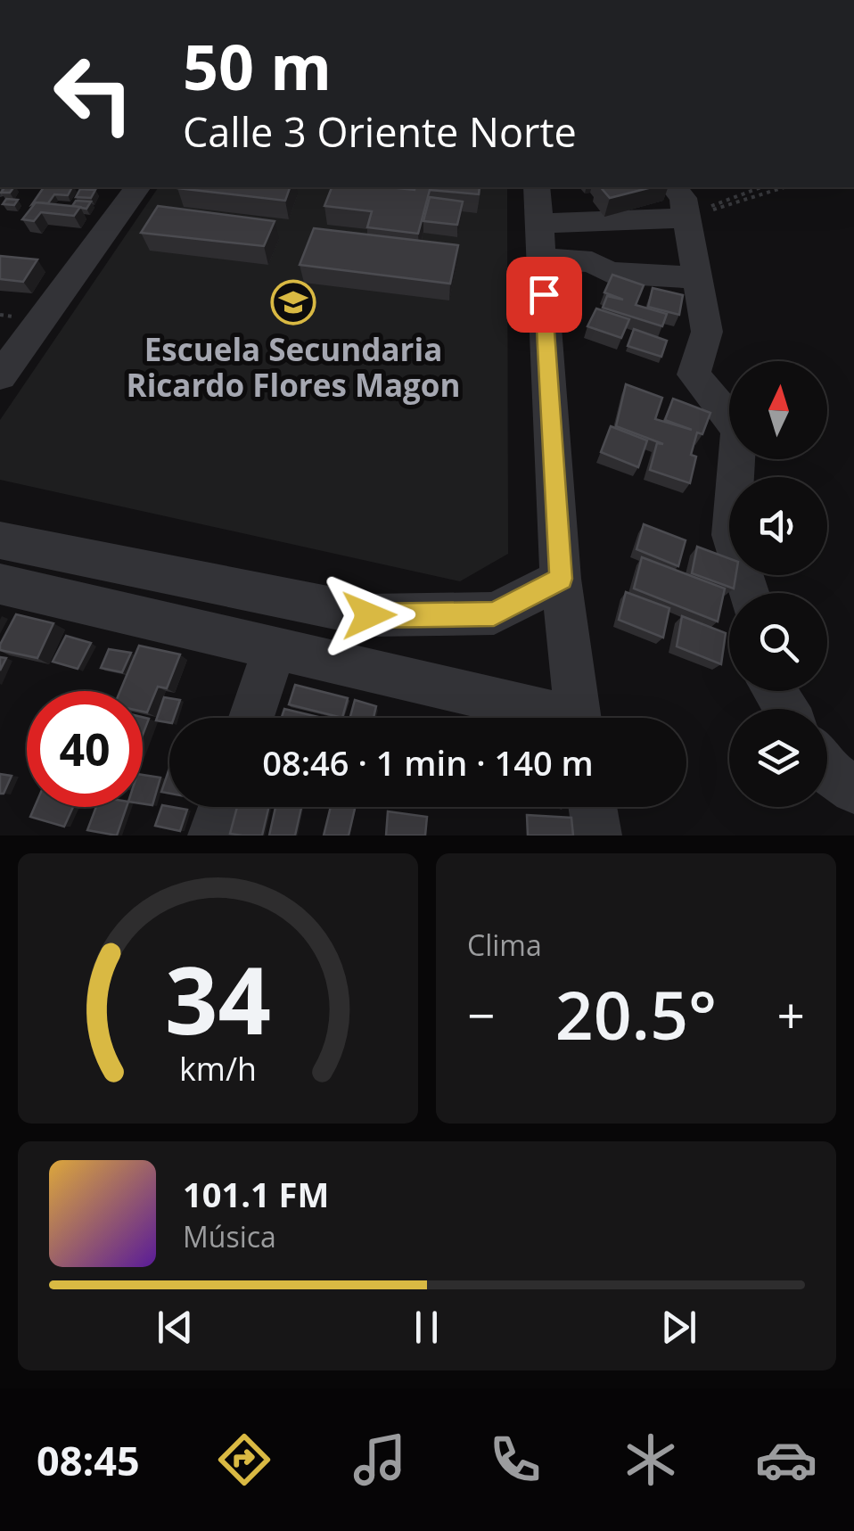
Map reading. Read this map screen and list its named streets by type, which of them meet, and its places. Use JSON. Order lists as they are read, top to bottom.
{
  "places": {
    "school or university": ["Escuela Secundaria Ricardo Flores Magon"]
  },
  "north": "top",
  "page": {
    "turn": ["50 m", "Calle 3 Oriente Norte"],
    "limit": "40",
    "trip": "08:46 · 1 min · 140 m",
    "tile": "Clima",
    "heat": ["−", "20.5°", "+"],
    "song": ["101.1 FM", "Música"],
    "tabs": "08:45",
    "gauge": ["34", "km/h"]
  }
}
